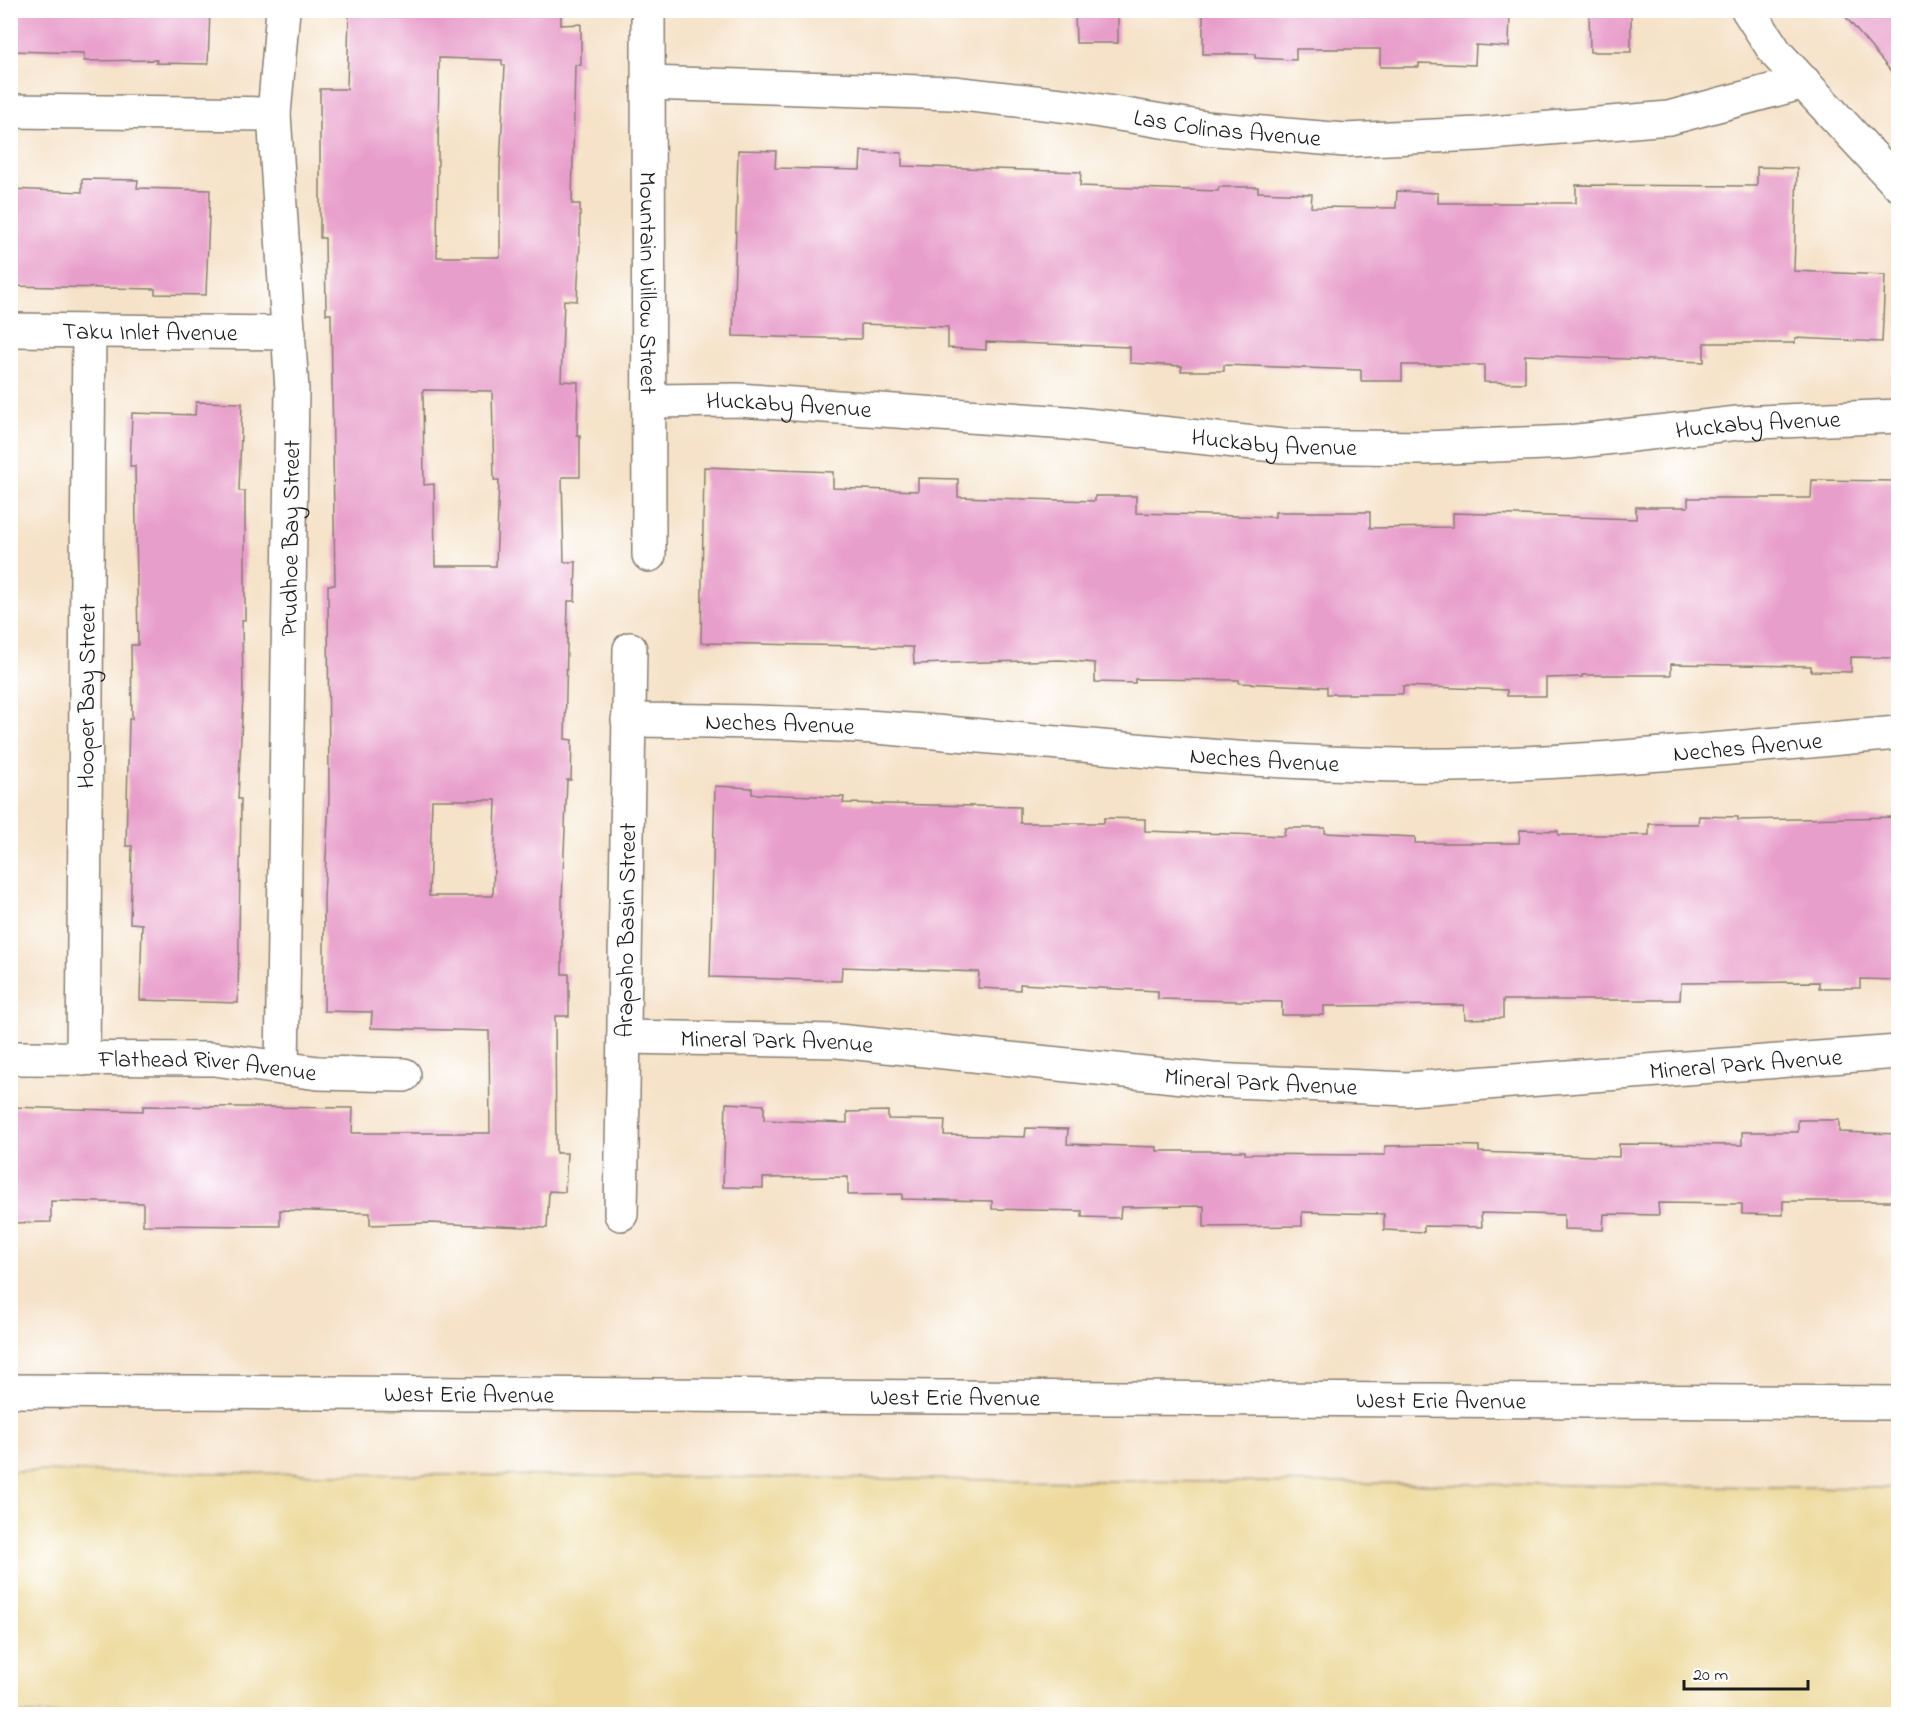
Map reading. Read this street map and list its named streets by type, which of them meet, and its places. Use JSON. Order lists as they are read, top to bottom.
{
  "streets": {
    "street": [
      "Las Colinas Avenue",
      "Mountain Willow Street",
      "Taku Inlet Avenue",
      "Huckaby Avenue",
      "Prudhoe Bay Street",
      "Hooper Bay Street",
      "Neches Avenue",
      "Arapaho Basin Street",
      "Mineral Park Avenue",
      "Flathead River Avenue",
      "West Erie Avenue"
    ]
  },
  "crossings": [
    ["Las Colinas Avenue", "Mountain Willow Street"],
    ["Mountain Willow Street", "Huckaby Avenue"],
    ["Taku Inlet Avenue", "Prudhoe Bay Street"],
    ["Taku Inlet Avenue", "Hooper Bay Street"],
    ["Prudhoe Bay Street", "Flathead River Avenue"],
    ["Hooper Bay Street", "Flathead River Avenue"],
    ["Neches Avenue", "Arapaho Basin Street"],
    ["Arapaho Basin Street", "Mineral Park Avenue"]
  ],
  "scale_bar": "20 m"
}
